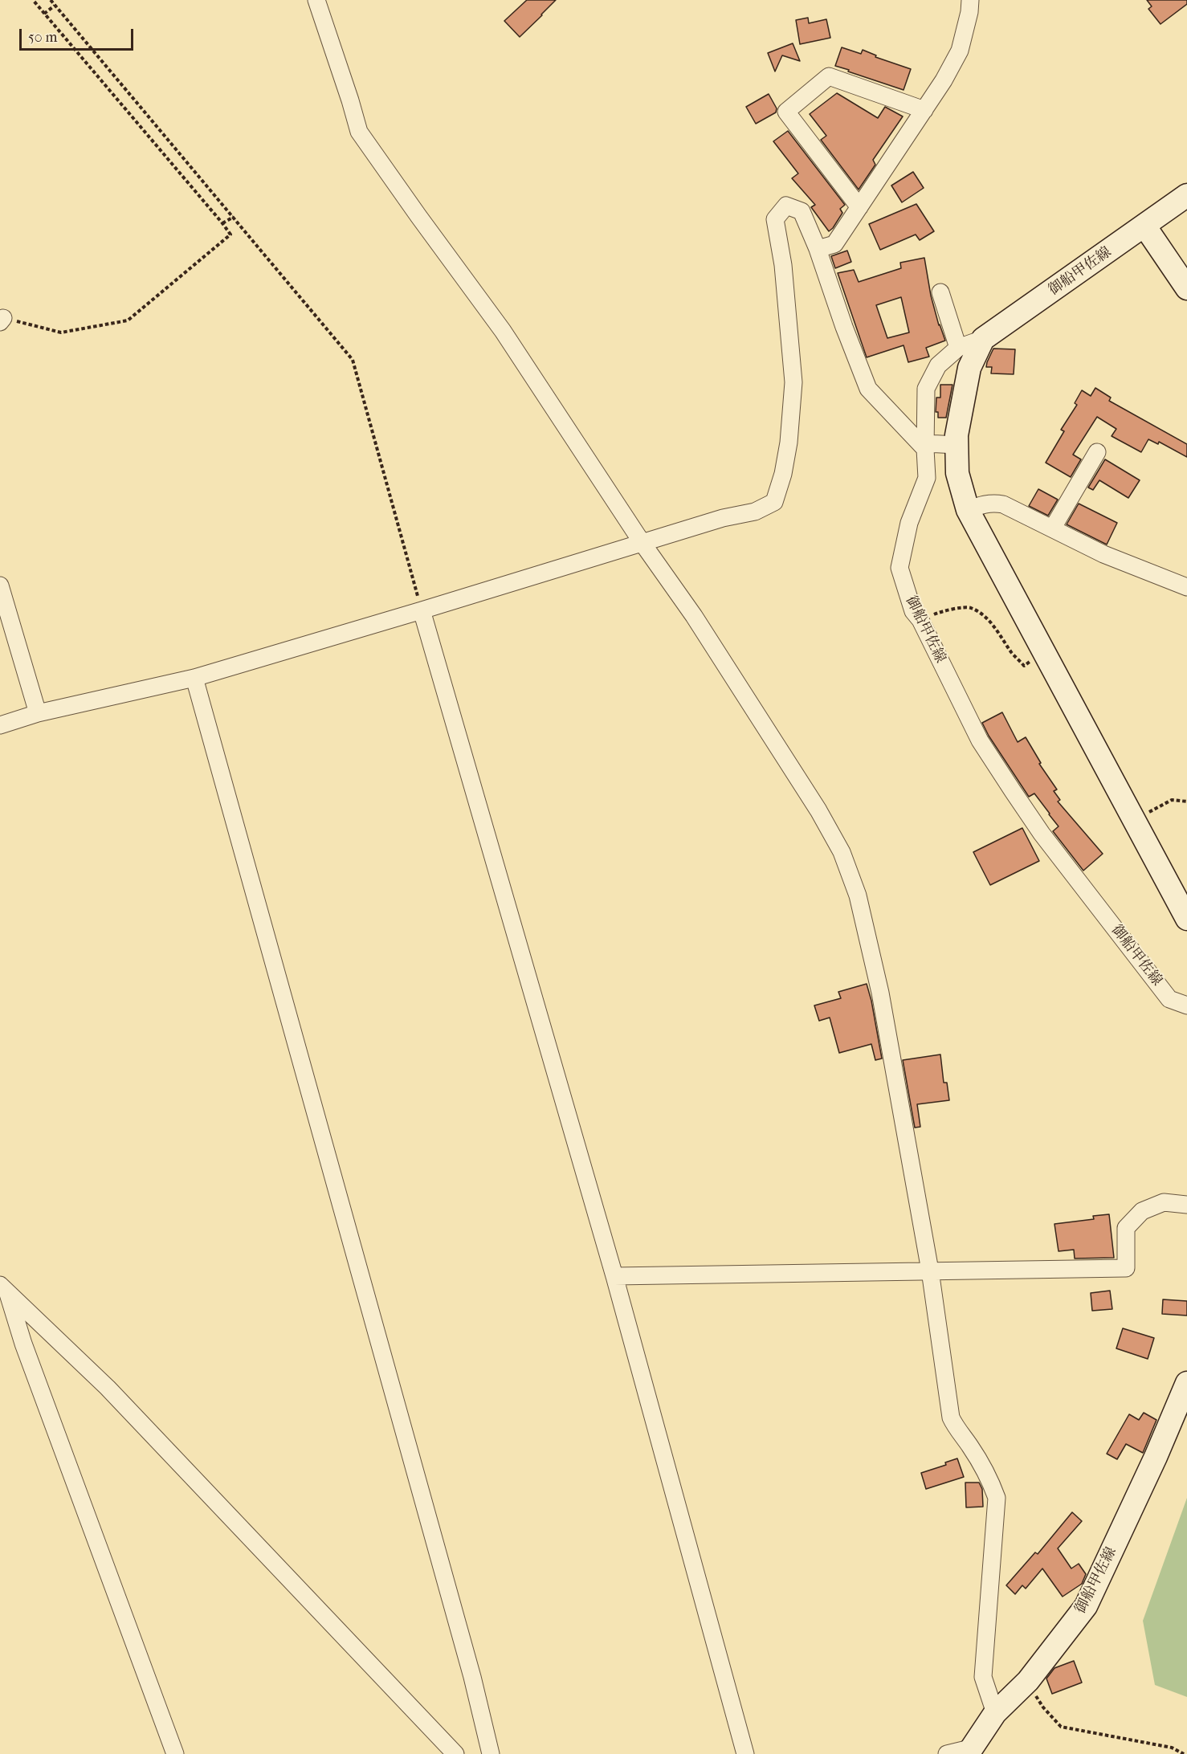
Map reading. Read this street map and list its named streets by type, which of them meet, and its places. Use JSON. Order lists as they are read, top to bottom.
{
  "streets": {
    "main road": ["御船甲佐線"]
  },
  "scale_bar": "50 m"
}
